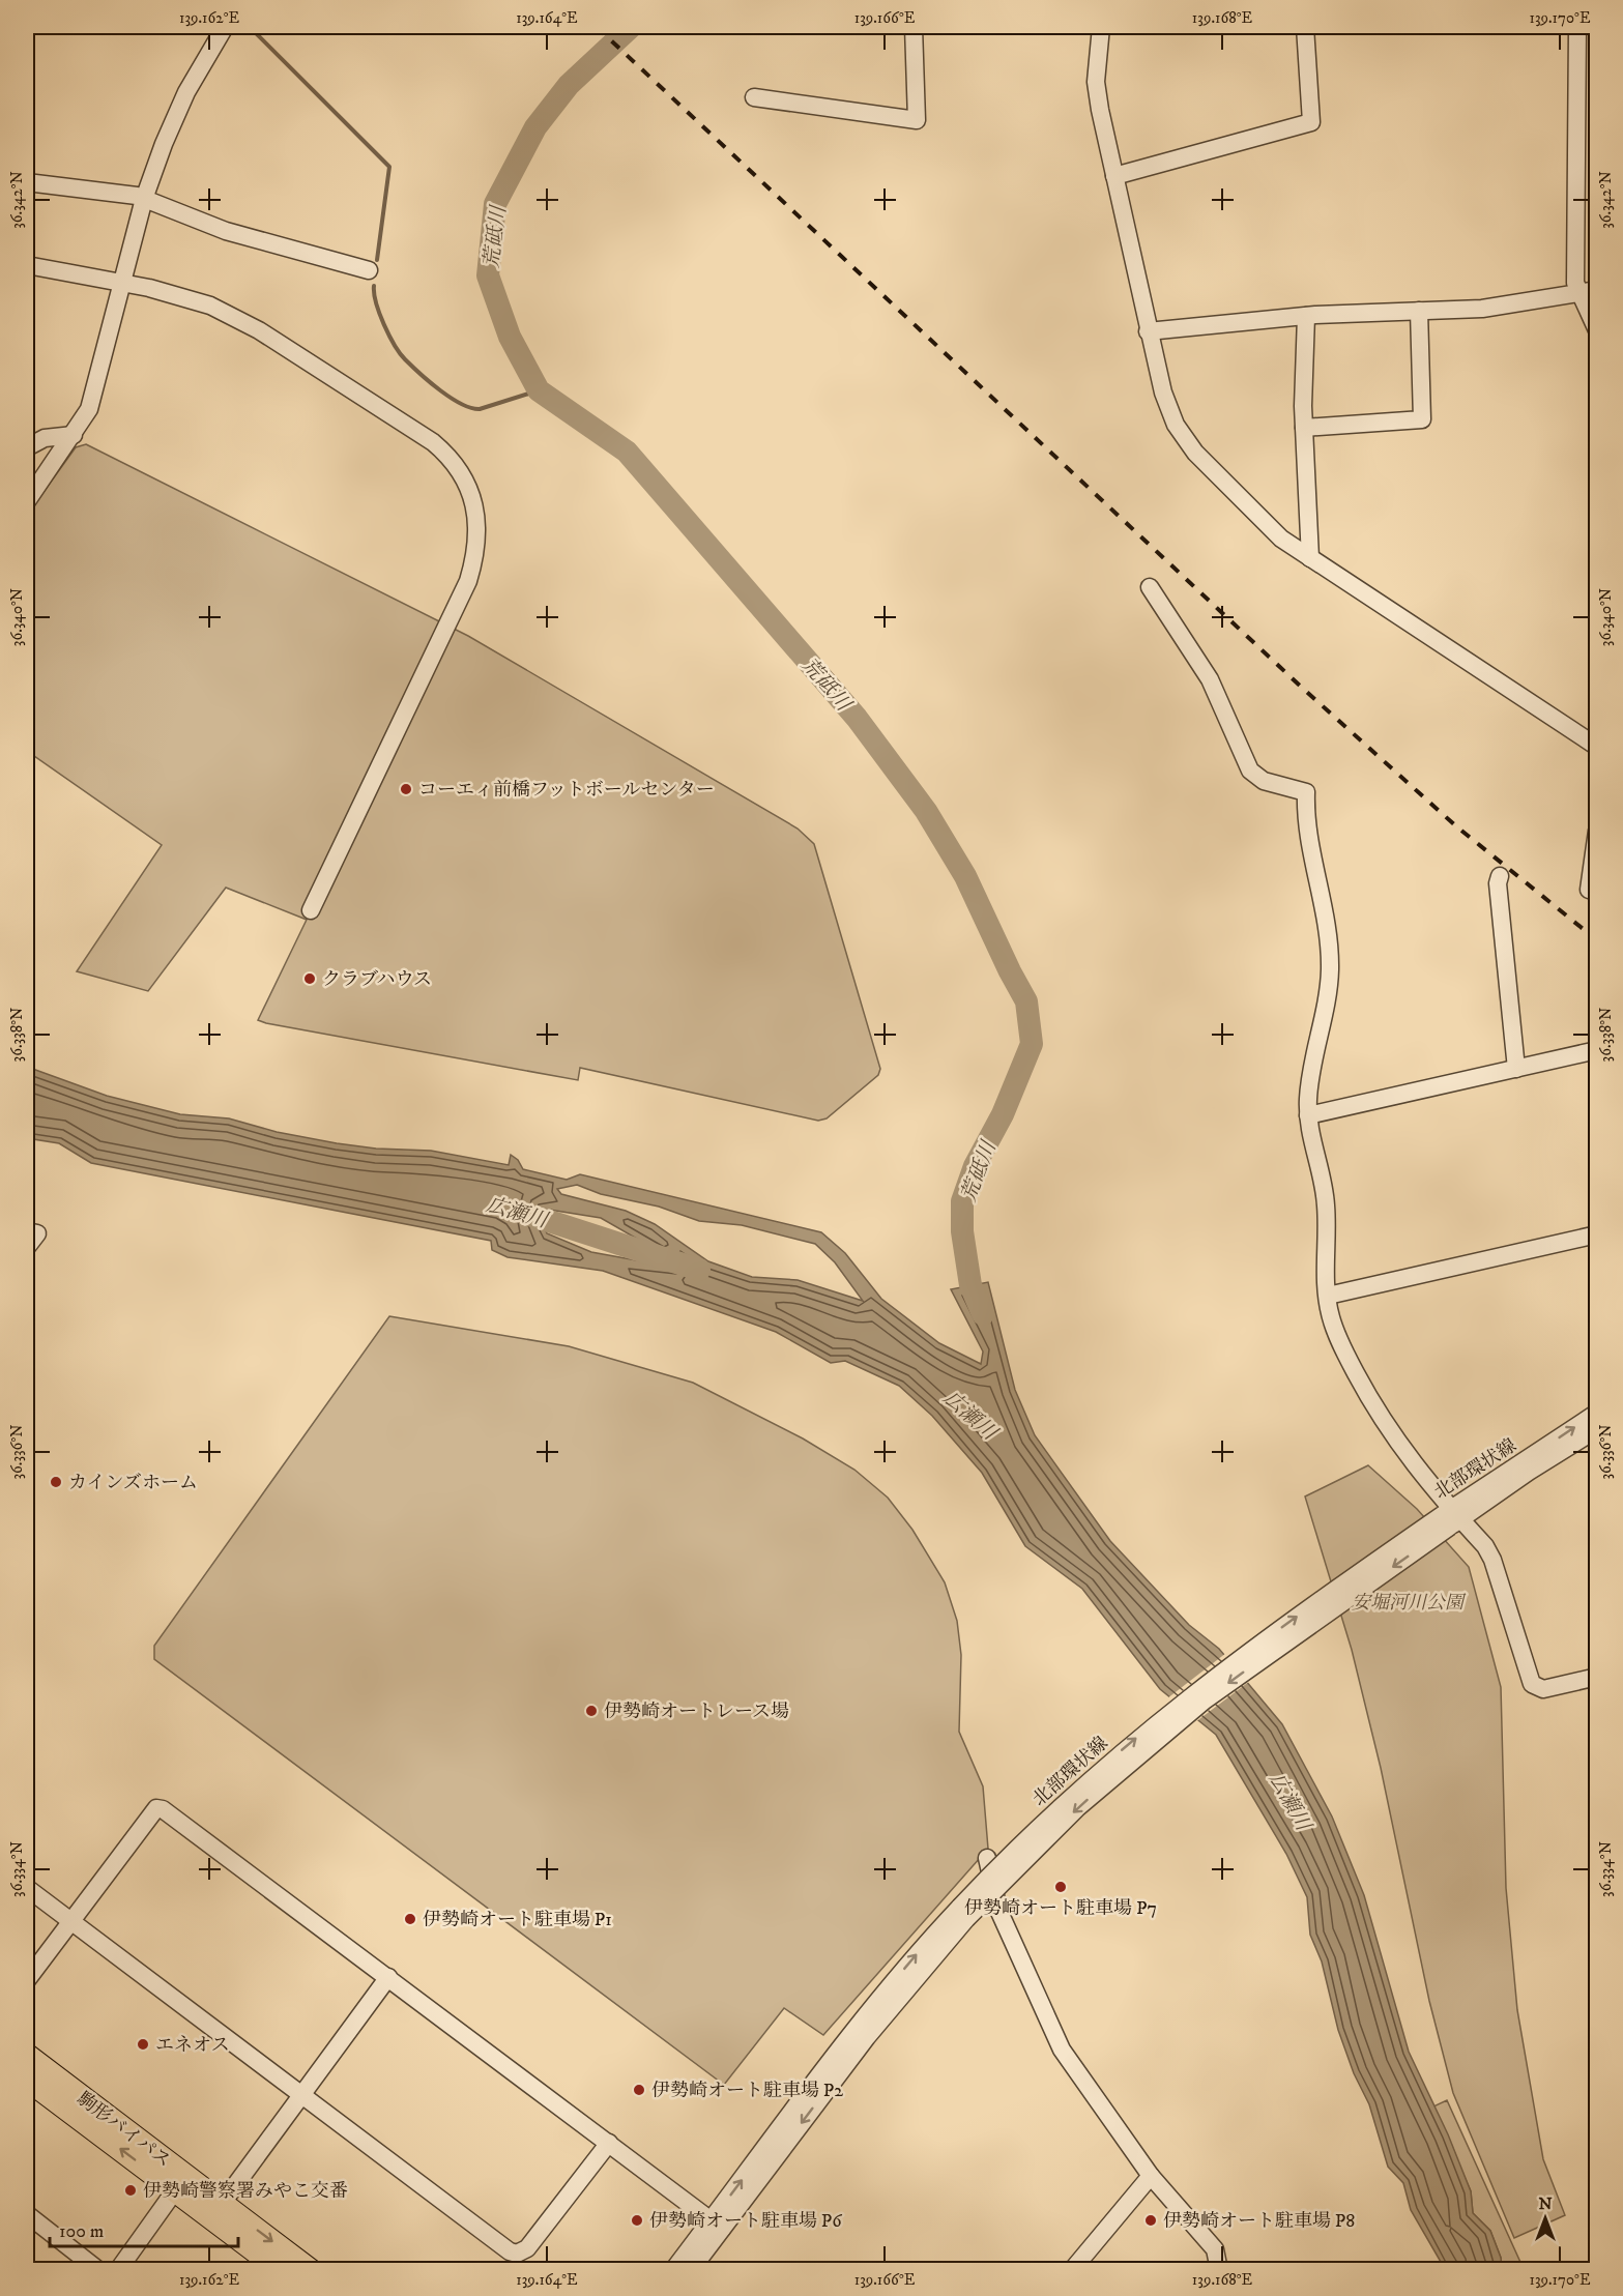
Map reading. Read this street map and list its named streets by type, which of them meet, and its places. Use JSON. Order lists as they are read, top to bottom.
{
  "streets": {
    "main road": ["駒形バイパス"],
    "street": ["北部環状線"]
  },
  "water": ["荒砥川", "広瀬川"],
  "parks": ["安堀河川公園"],
  "places": [
    "コーエィ前橋フットボールセンター",
    "クラブハウス",
    "カインズホーム",
    "伊勢崎オートレース場",
    "伊勢崎オート駐車場 P7",
    "伊勢崎オート駐車場 P1",
    "エネオス",
    "伊勢崎オート駐車場 P2",
    "伊勢崎警察署みやこ交番",
    "伊勢崎オート駐車場 P6",
    "伊勢崎オート駐車場 P8"
  ],
  "scale_bar": "100 m",
  "north": "top",
  "coordinates": [
    "139.162°E",
    "139.164°E",
    "139.166°E",
    "139.168°E",
    "139.170°E",
    "36.342°N",
    "36.340°N",
    "36.338°N",
    "36.336°N",
    "36.334°N"
  ]
}
